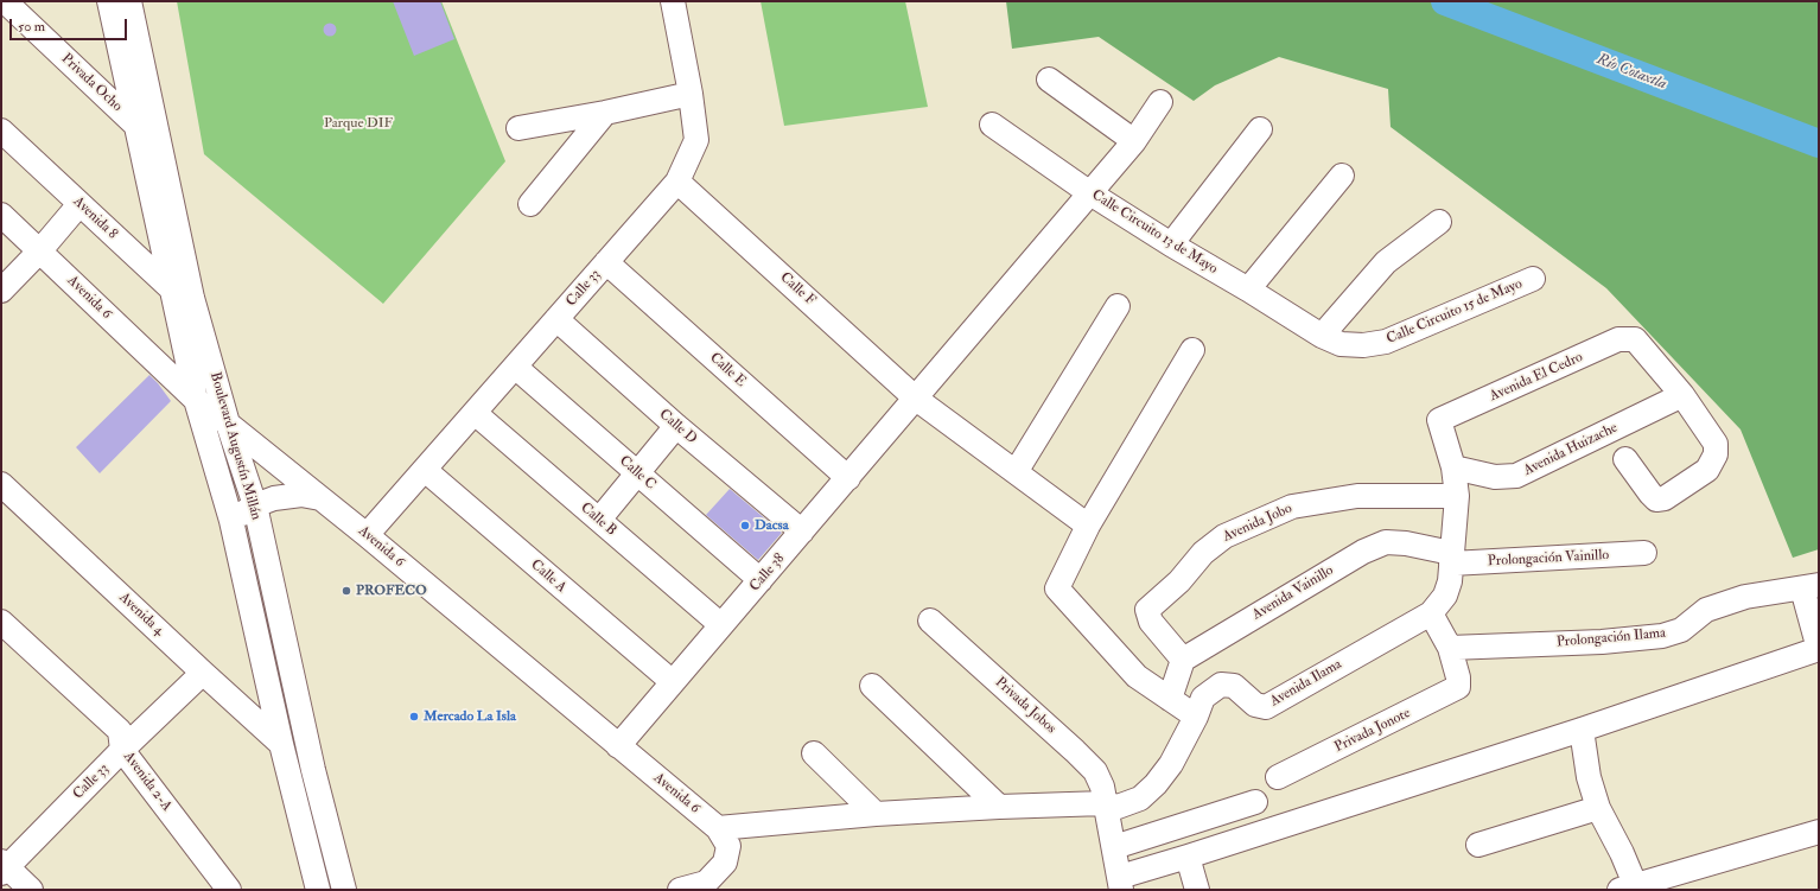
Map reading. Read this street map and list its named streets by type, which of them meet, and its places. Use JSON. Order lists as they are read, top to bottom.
{
  "streets": {
    "street": [
      "Privada Ocho",
      "Avenida 8",
      "Calle Circuito 13 de Mayo",
      "Calle 33",
      "Calle F",
      "Avenida 6",
      "Calle Circuito 15 de Mayo",
      "Calle E",
      "Avenida El Cedro",
      "Calle D",
      "Boulevard Augustín Millán",
      "Avenida Huizache",
      "Calle C",
      "Calle B",
      "Avenida Jobo",
      "Prolongación Vainillo",
      "Calle 38",
      "Calle A",
      "Avenida Vainillo",
      "Avenida 4",
      "Prolongación Ilama",
      "Avenida Ilama",
      "Privada Jobos",
      "Privada Jonote",
      "Avenida 2-A"
    ]
  },
  "crossings": [
    ["Privada Ocho", "Boulevard Augustín Millán"],
    ["Avenida 8", "Boulevard Augustín Millán"],
    ["Calle Circuito 13 de Mayo", "Calle Circuito 15 de Mayo"],
    ["Calle Circuito 13 de Mayo", "Calle 38"],
    ["Calle 33", "Calle F"],
    ["Calle 33", "Avenida 6"],
    ["Calle 33", "Calle E"],
    ["Calle 33", "Calle D"],
    ["Calle 33", "Calle C"],
    ["Calle 33", "Calle B"],
    ["Calle 33", "Calle A"],
    ["Calle 33", "Avenida 4"],
    ["Calle 33", "Avenida 2-A"],
    ["Calle F", "Calle 38"],
    ["Avenida 6", "Boulevard Augustín Millán"],
    ["Avenida 6", "Calle 38"],
    ["Avenida 6", "Avenida Ilama"],
    ["Calle E", "Calle 38"],
    ["Avenida El Cedro", "Avenida Huizache"],
    ["Calle D", "Calle 38"],
    ["Boulevard Augustín Millán", "Avenida 4"],
    ["Calle C", "Calle 38"],
    ["Calle B", "Calle 38"],
    ["Avenida Jobo", "Avenida Vainillo"],
    ["Prolongación Vainillo", "Avenida Vainillo"],
    ["Calle 38", "Calle A"],
    ["Prolongación Ilama", "Privada Jonote"],
    ["Avenida Ilama", "Privada Jobos"]
  ],
  "water": ["Río Cotaxtla"],
  "parks": ["Parque DIF"],
  "places": ["Dacsa", "PROFECO", "Mercado La Isla"],
  "scale_bar": "50 m"
}
